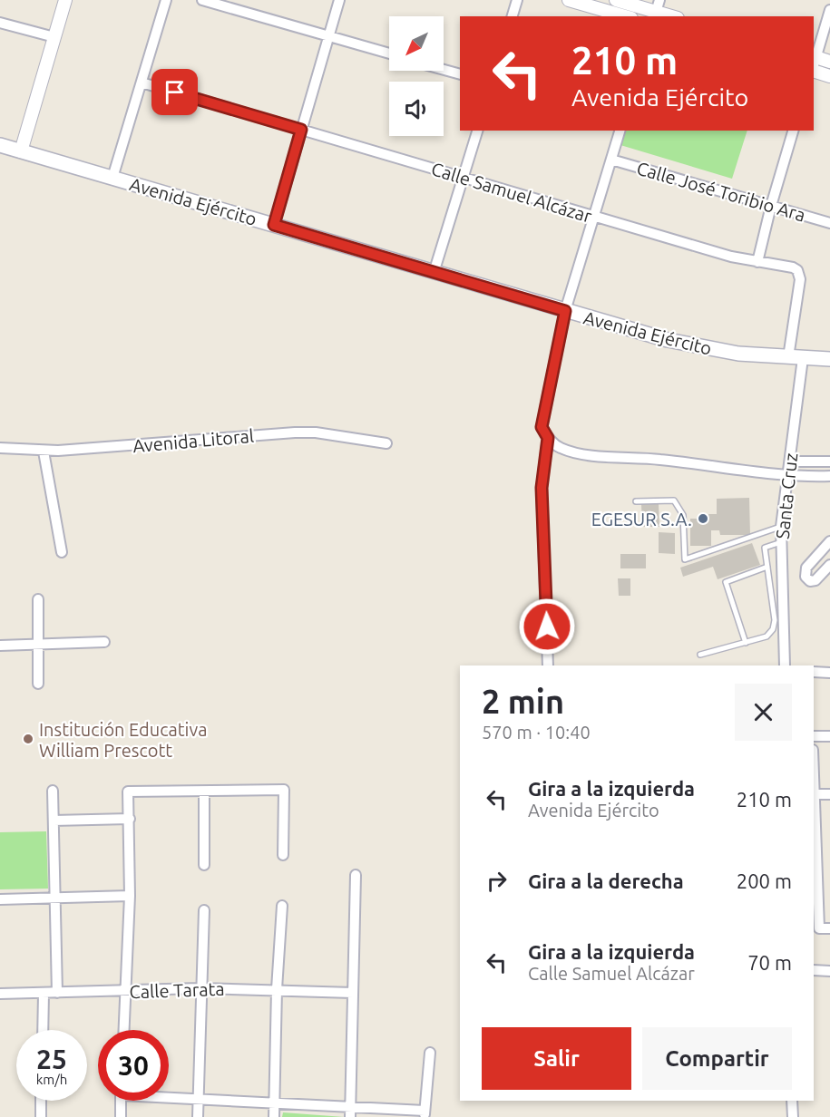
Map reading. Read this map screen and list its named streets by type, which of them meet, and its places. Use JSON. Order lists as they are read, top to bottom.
{
  "streets": {
    "main road": ["Avenida Ejército"],
    "street": [
      "Calle José Toribio Ara",
      "Calle Samuel Alcázar",
      "Avenida Litoral",
      "Santa Cruz",
      "Calle Tarata"
    ]
  },
  "crossings": [
    ["Calle Samuel Alcázar", "Avenida Ejército"],
    ["Avenida Ejército", "Santa Cruz"]
  ],
  "places": ["EGESUR S.A.", "Institución Educativa William Prescott"],
  "north": "bottom left",
  "page": {
    "turn": ["210 m", "Avenida Ejército"],
    "heading": ["2 min", "570 m · 10:40"],
    "list": [
      {
        "name": "Gira a la izquierda",
        "note": "Avenida Ejército",
        "value": "210 m"
      },
      {
        "name": "Gira a la derecha",
        "value": "200 m"
      },
      {
        "name": "Gira a la izquierda",
        "note": "Calle Samuel Alcázar",
        "value": "70 m"
      }
    ],
    "buttons": ["Salir", "Compartir"],
    "speed": "25 km/h",
    "limit": "30"
  }
}
